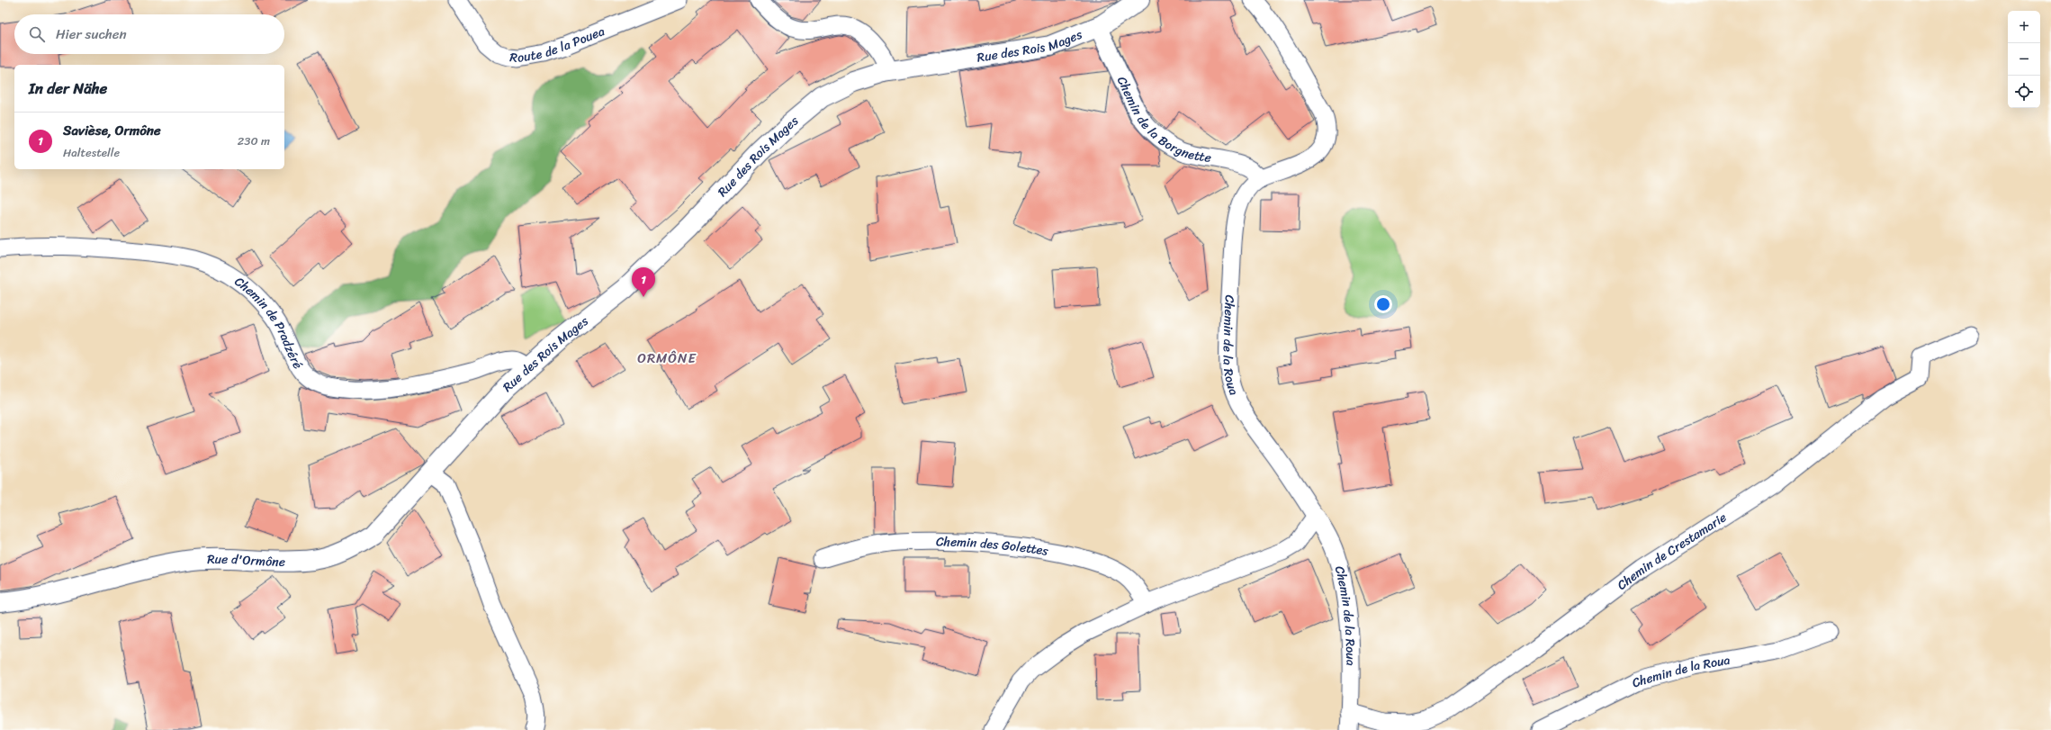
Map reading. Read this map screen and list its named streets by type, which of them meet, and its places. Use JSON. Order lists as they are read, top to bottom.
{
  "streets": {
    "street": [
      "Route de la Pouea",
      "Rue des Rois Mages",
      "Chemin de la Borgnette",
      "Chemin de Pradzéré",
      "Chemin de la Roua",
      "Chemin des Golettes",
      "Chemin de Crestamarie",
      "Rue d'Ormône"
    ]
  },
  "crossings": [
    ["Rue des Rois Mages", "Chemin de la Borgnette"],
    ["Rue des Rois Mages", "Chemin de Pradzéré"],
    ["Rue des Rois Mages", "Rue d'Ormône"],
    ["Chemin de la Borgnette", "Chemin de la Roua"],
    ["Chemin de la Roua", "Chemin de Crestamarie"]
  ],
  "districts": ["ORMÔNE"],
  "page": {
    "map_buttons": ["+", "−"],
    "search": "Hier suchen",
    "heading": "In der Nähe",
    "list": [
      {
        "mark": "1",
        "name": "Savièse, Ormône",
        "note": "Haltestelle",
        "value": "230 m"
      }
    ],
    "pins": "1"
  }
}
